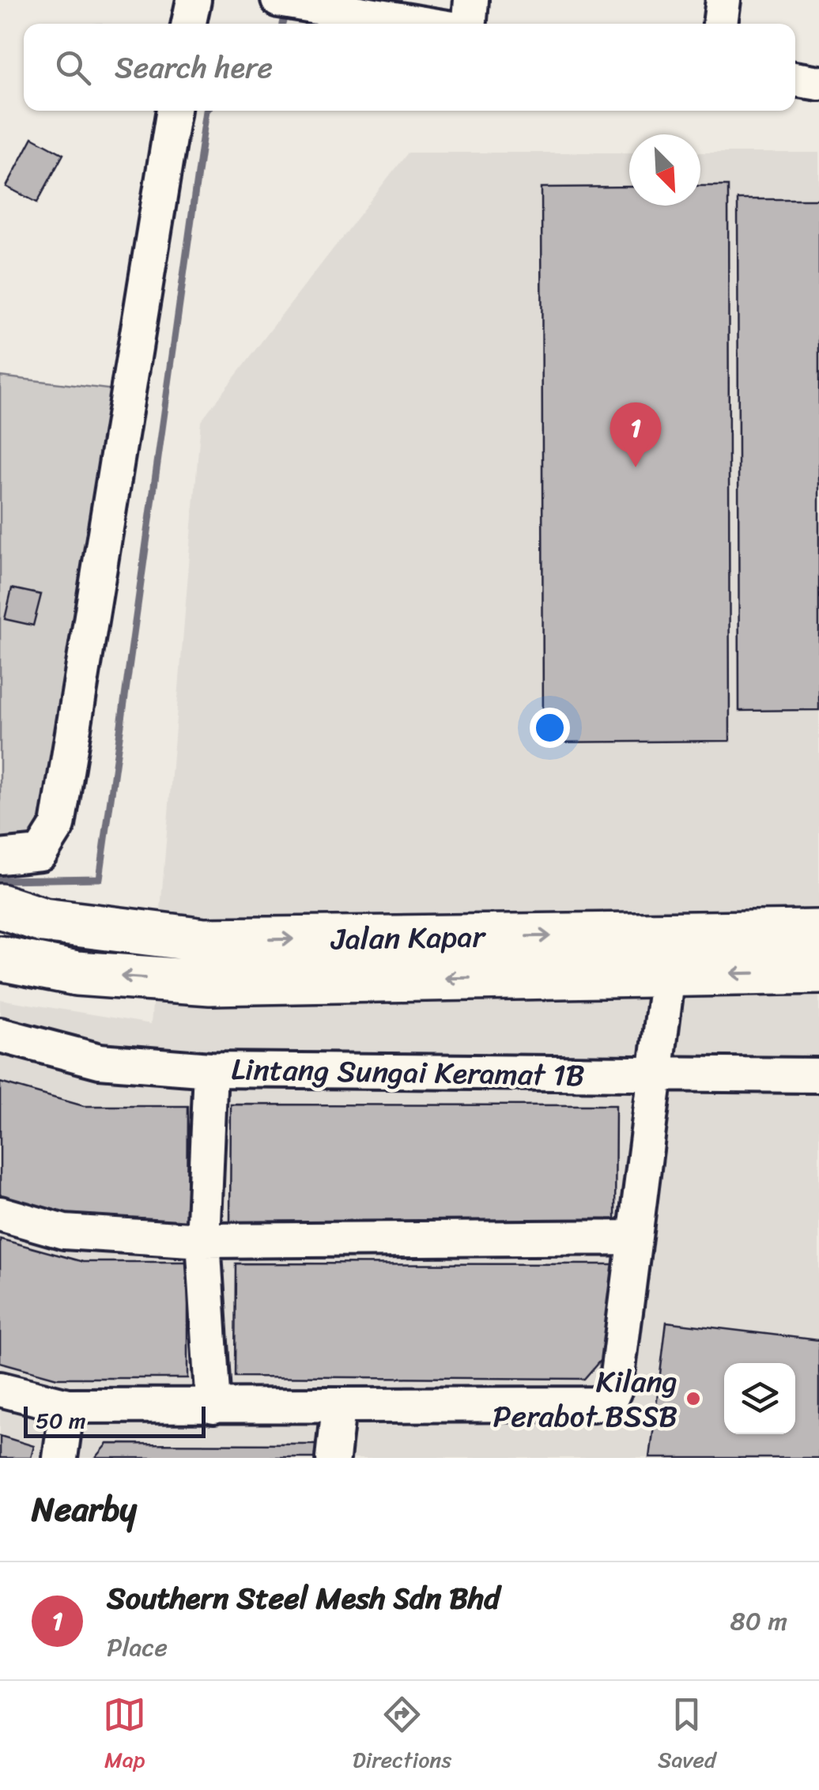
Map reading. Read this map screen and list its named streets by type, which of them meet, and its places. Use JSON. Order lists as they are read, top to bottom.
{
  "streets": {
    "highway": ["Jalan Kapar"],
    "street": ["Lintang Sungai Keramat 1B"]
  },
  "places": ["Kilang Perabot BSSB"],
  "scale_bar": "50 m",
  "north": "bottom right",
  "page": {
    "search": "Search here",
    "pins": "1",
    "scale": "50 m",
    "heading": "Nearby",
    "list": [
      {
        "mark": "1",
        "name": "Southern Steel Mesh Sdn Bhd",
        "note": "Place",
        "value": "80 m"
      }
    ],
    "nav": ["Map", "Directions", "Saved"]
  }
}
